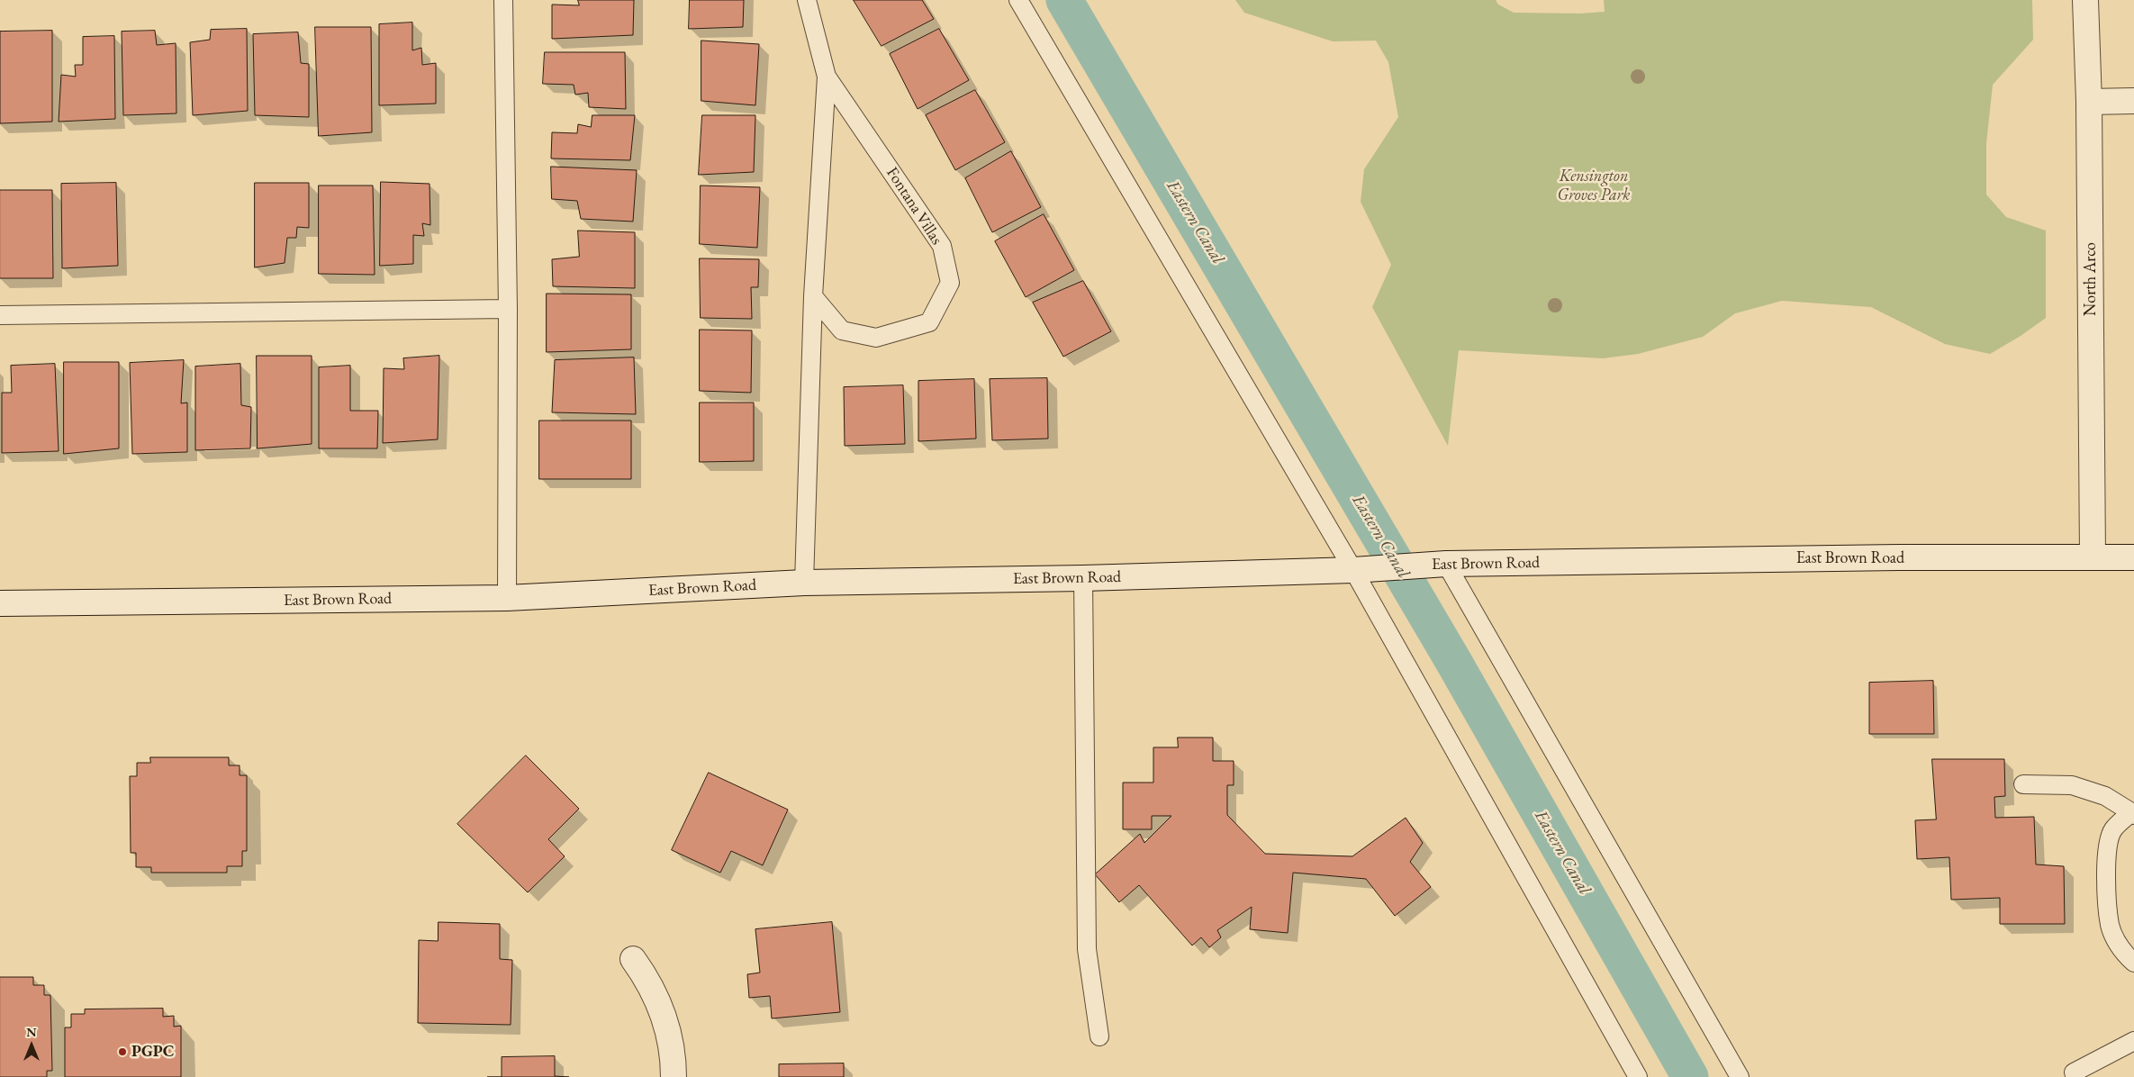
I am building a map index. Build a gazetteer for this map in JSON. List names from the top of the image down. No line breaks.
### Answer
{"streets":{"main road":["North Arco","East Brown Road"],"lane":["Fontana Villas"]},"crossings":[["Fontana Villas","East Brown Road"],["North Arco","East Brown Road"]],"water":["Eastern Canal"],"parks":["Kensington Groves Park"],"places":["PGPC"],"north":"top"}
